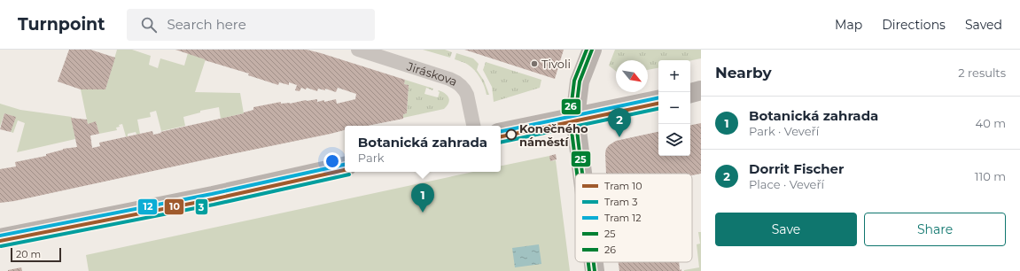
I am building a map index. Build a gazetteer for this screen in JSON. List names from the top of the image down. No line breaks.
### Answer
{"streets":{"street":["Jiráskova"]},"places":["Tivoli","Konečného náměstí"],"lines":["transit line 25","transit line 26","tram line 12","tram line 10","tram line 3"],"legend":["Tram 10","Tram 3","Tram 12","25","26"],"scale_bar":"20 m","north":"bottom right","page":{"header":"Turnpoint","search":"Search here","nav":["Map","Directions","Saved"],"heading":["Nearby","2 results"],"map_buttons":["+","−"],"list":[{"mark":"1","name":"Botanická zahrada","note":"Park · Veveří","value":"40 m"},{"mark":"2","name":"Dorrit Fischer","note":"Place · Veveří","value":"110 m"}],"pins":["2","1"],"popup":["Botanická zahrada","Park"],"buttons":["Save","Share"],"scale":"20 m"}}
